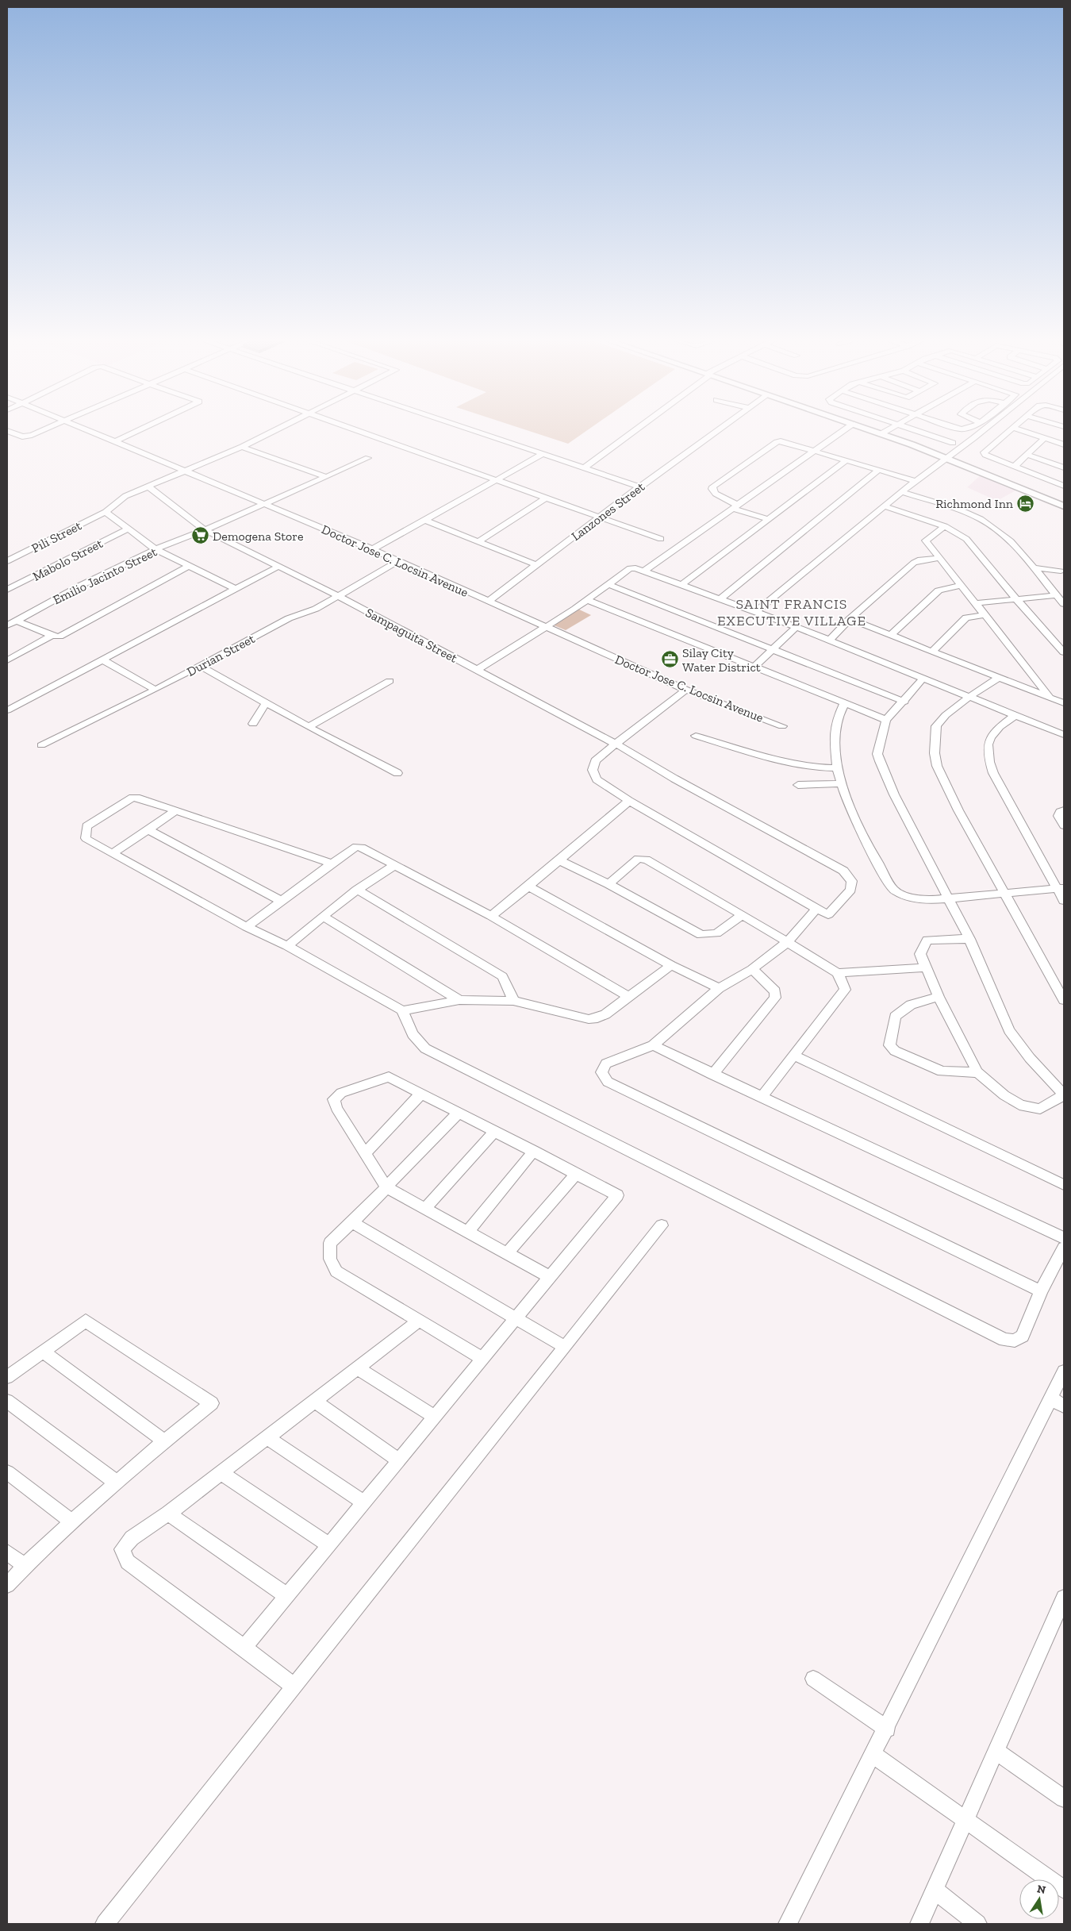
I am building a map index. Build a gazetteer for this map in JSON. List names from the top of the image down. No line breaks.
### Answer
{"streets":{"street":["Lanzones Street","Pili Street","Mabolo Street","Doctor Jose C. Locsin Avenue","Emilio Jacinto Street","Sampaguita Street","Durian Street"]},"crossings":[["Lanzones Street","Doctor Jose C. Locsin Avenue"],["Pili Street","Doctor Jose C. Locsin Avenue"],["Pili Street","Sampaguita Street"],["Doctor Jose C. Locsin Avenue","Emilio Jacinto Street"],["Doctor Jose C. Locsin Avenue","Durian Street"],["Emilio Jacinto Street","Sampaguita Street"],["Sampaguita Street","Durian Street"]],"districts":["SAINT FRANCIS EXECUTIVE VILLAGE"],"places":{"hotel":["Richmond Inn"],"supermarket":["Demogena Store"],"office":["Silay City Water District"]},"north":"top"}
